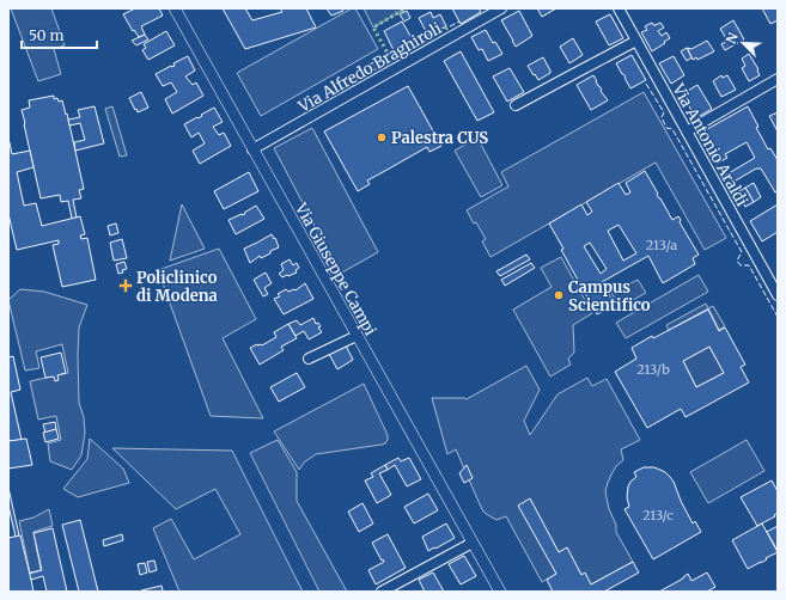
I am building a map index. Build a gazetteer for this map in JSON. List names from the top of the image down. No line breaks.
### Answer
{"streets":{"street":["Via Alfredo Braghiroli","Via Antonio Araldi","Via Giuseppe Campi"]},"crossings":[["Via Alfredo Braghiroli","Via Giuseppe Campi"]],"places":{"other":["Palestra CUS","Campus Scientifico"],"health":["Policlinico di Modena"]},"house_numbers":["213/a","213/b","213/c"],"scale_bar":"50 m","north":"top left"}
